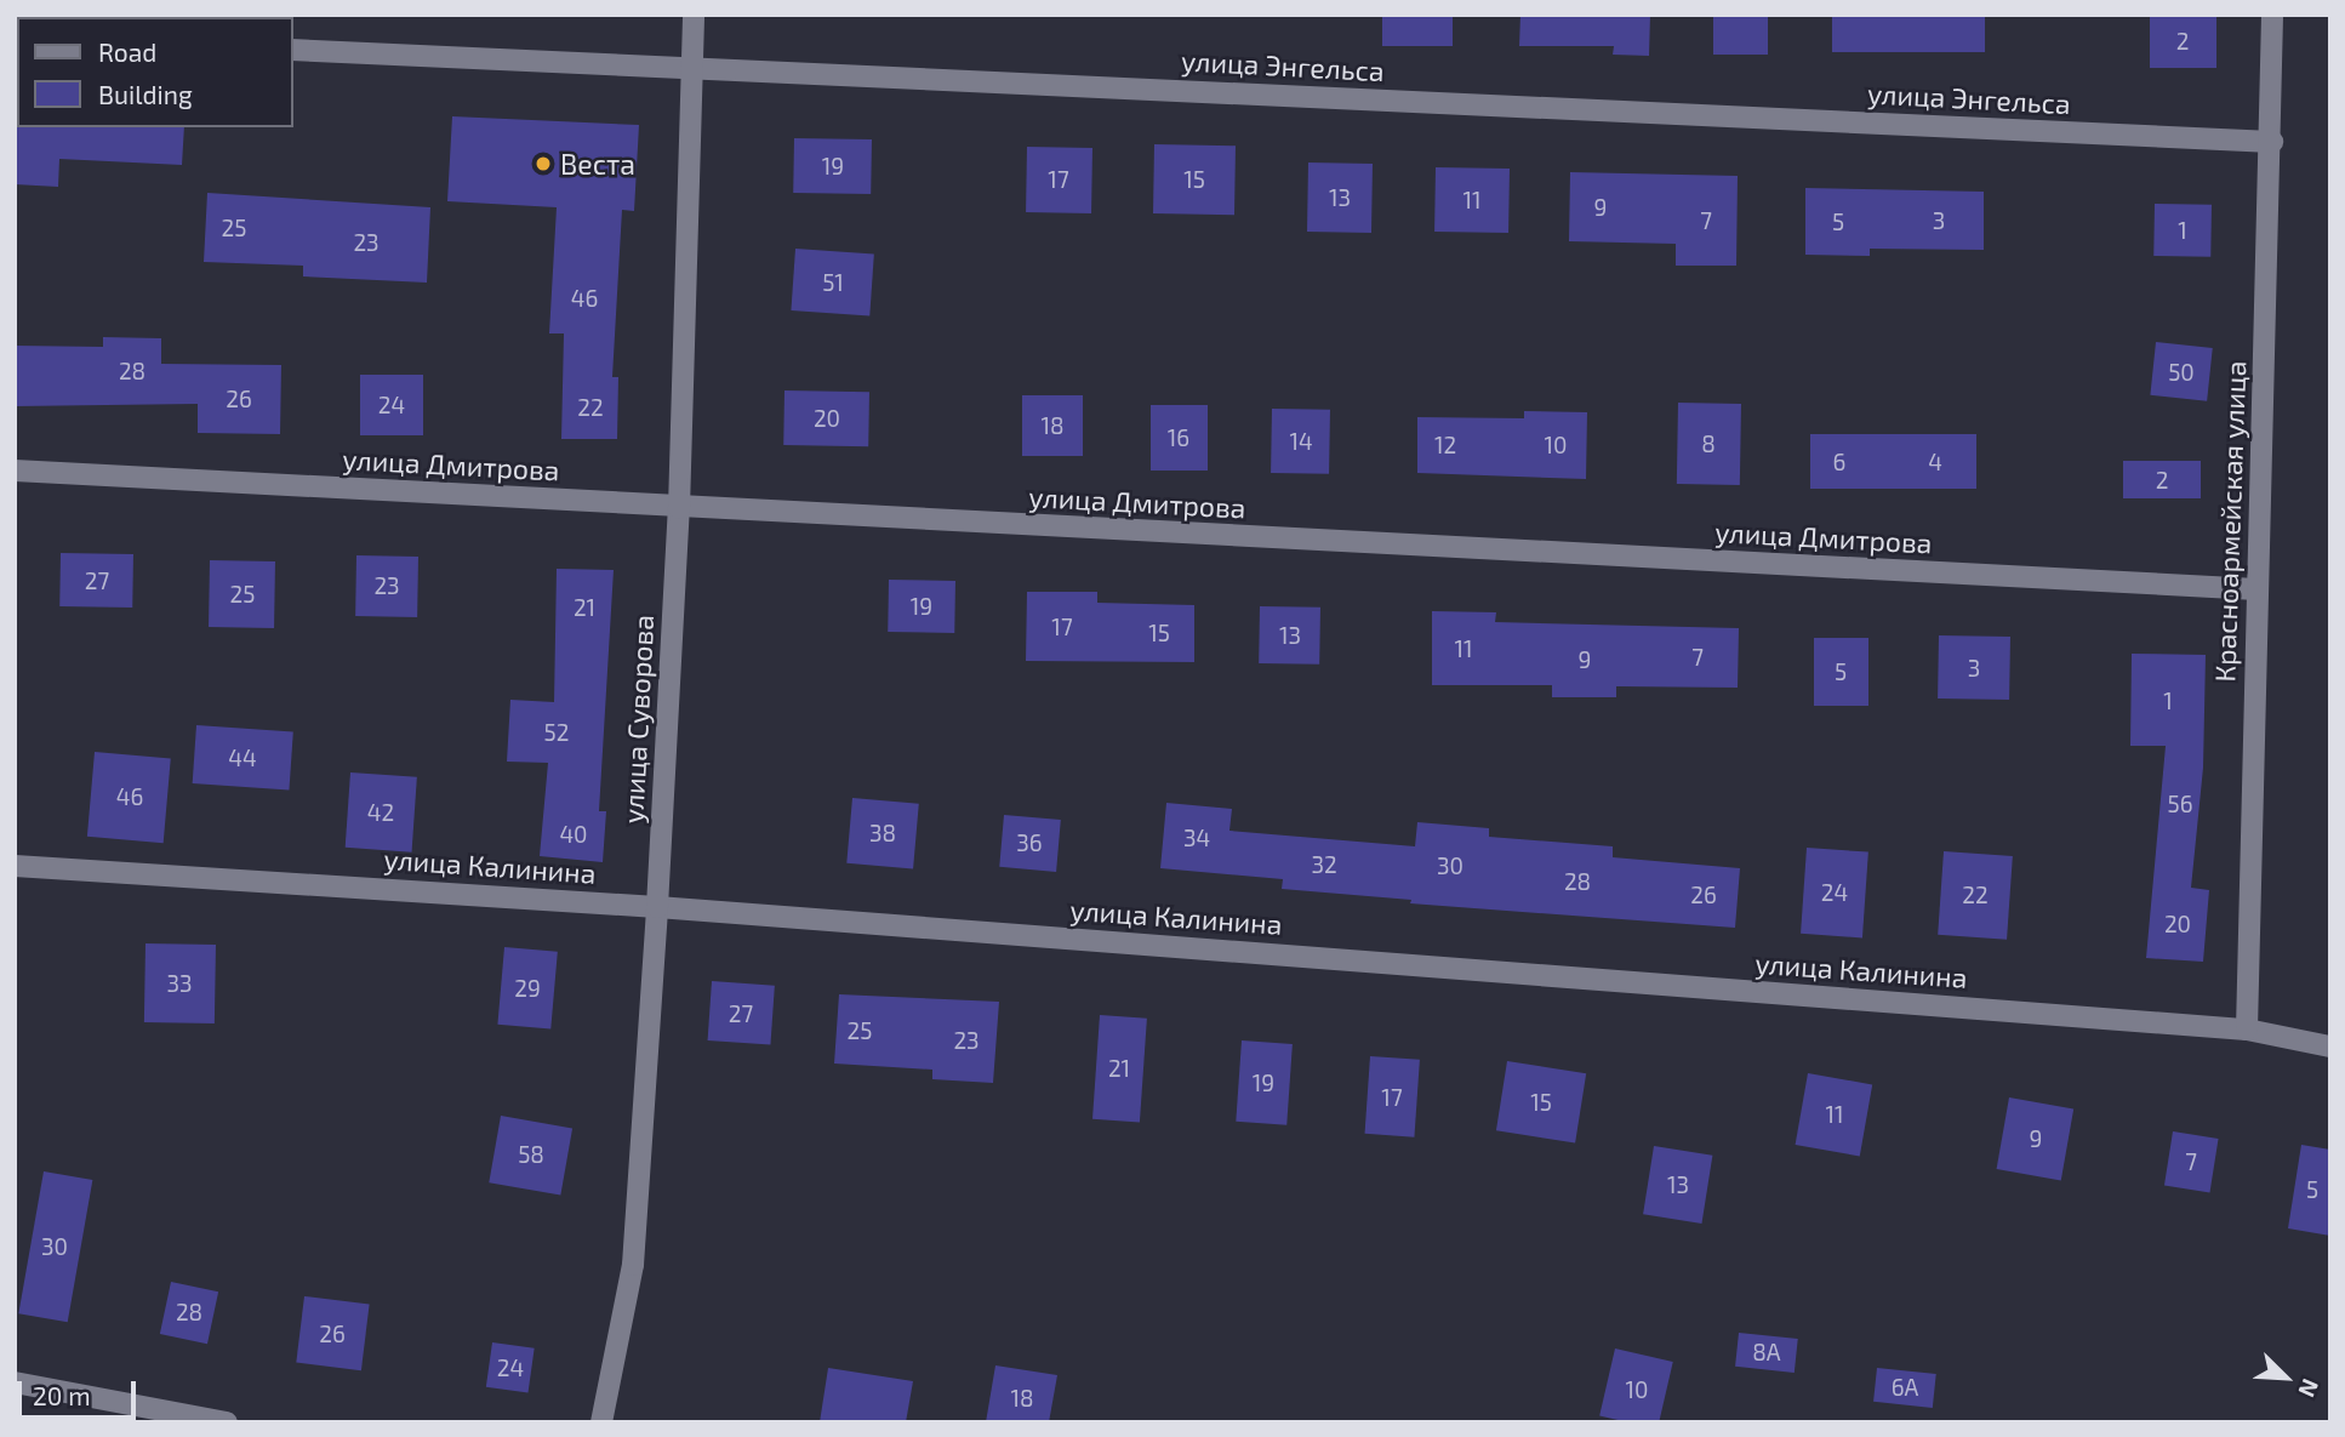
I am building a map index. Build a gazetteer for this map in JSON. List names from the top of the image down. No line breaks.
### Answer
{"streets":{"street":["улица Энгельса","улица Дмитрова","Красноармейская улица","улица Суворова","улица Калинина"]},"crossings":[["улица Энгельса","Красноармейская улица"],["улица Энгельса","улица Суворова"],["улица Дмитрова","Красноармейская улица"],["улица Дмитрова","улица Суворова"],["Красноармейская улица","улица Калинина"],["улица Суворова","улица Калинина"]],"places":["Веста"],"house_numbers":["2","19","17","15","13","11","9","7","3","5","25","1","23","51","46","28","50","26","24","22","20","18","16","14","8","12","10","6","4","2","27","23","25","19","21","17","15","13","11","7","9","3","5","1","52","44","46","56","42","38","40","34","36","32","30","28","24","26","22","20","33","29","27","25","23","21","19","17","15","11","9","58","7","13","5","30","28","26","8А","24","6А","10","18"],"legend":["Road","Building"],"scale_bar":"20 m","north":"bottom right"}
